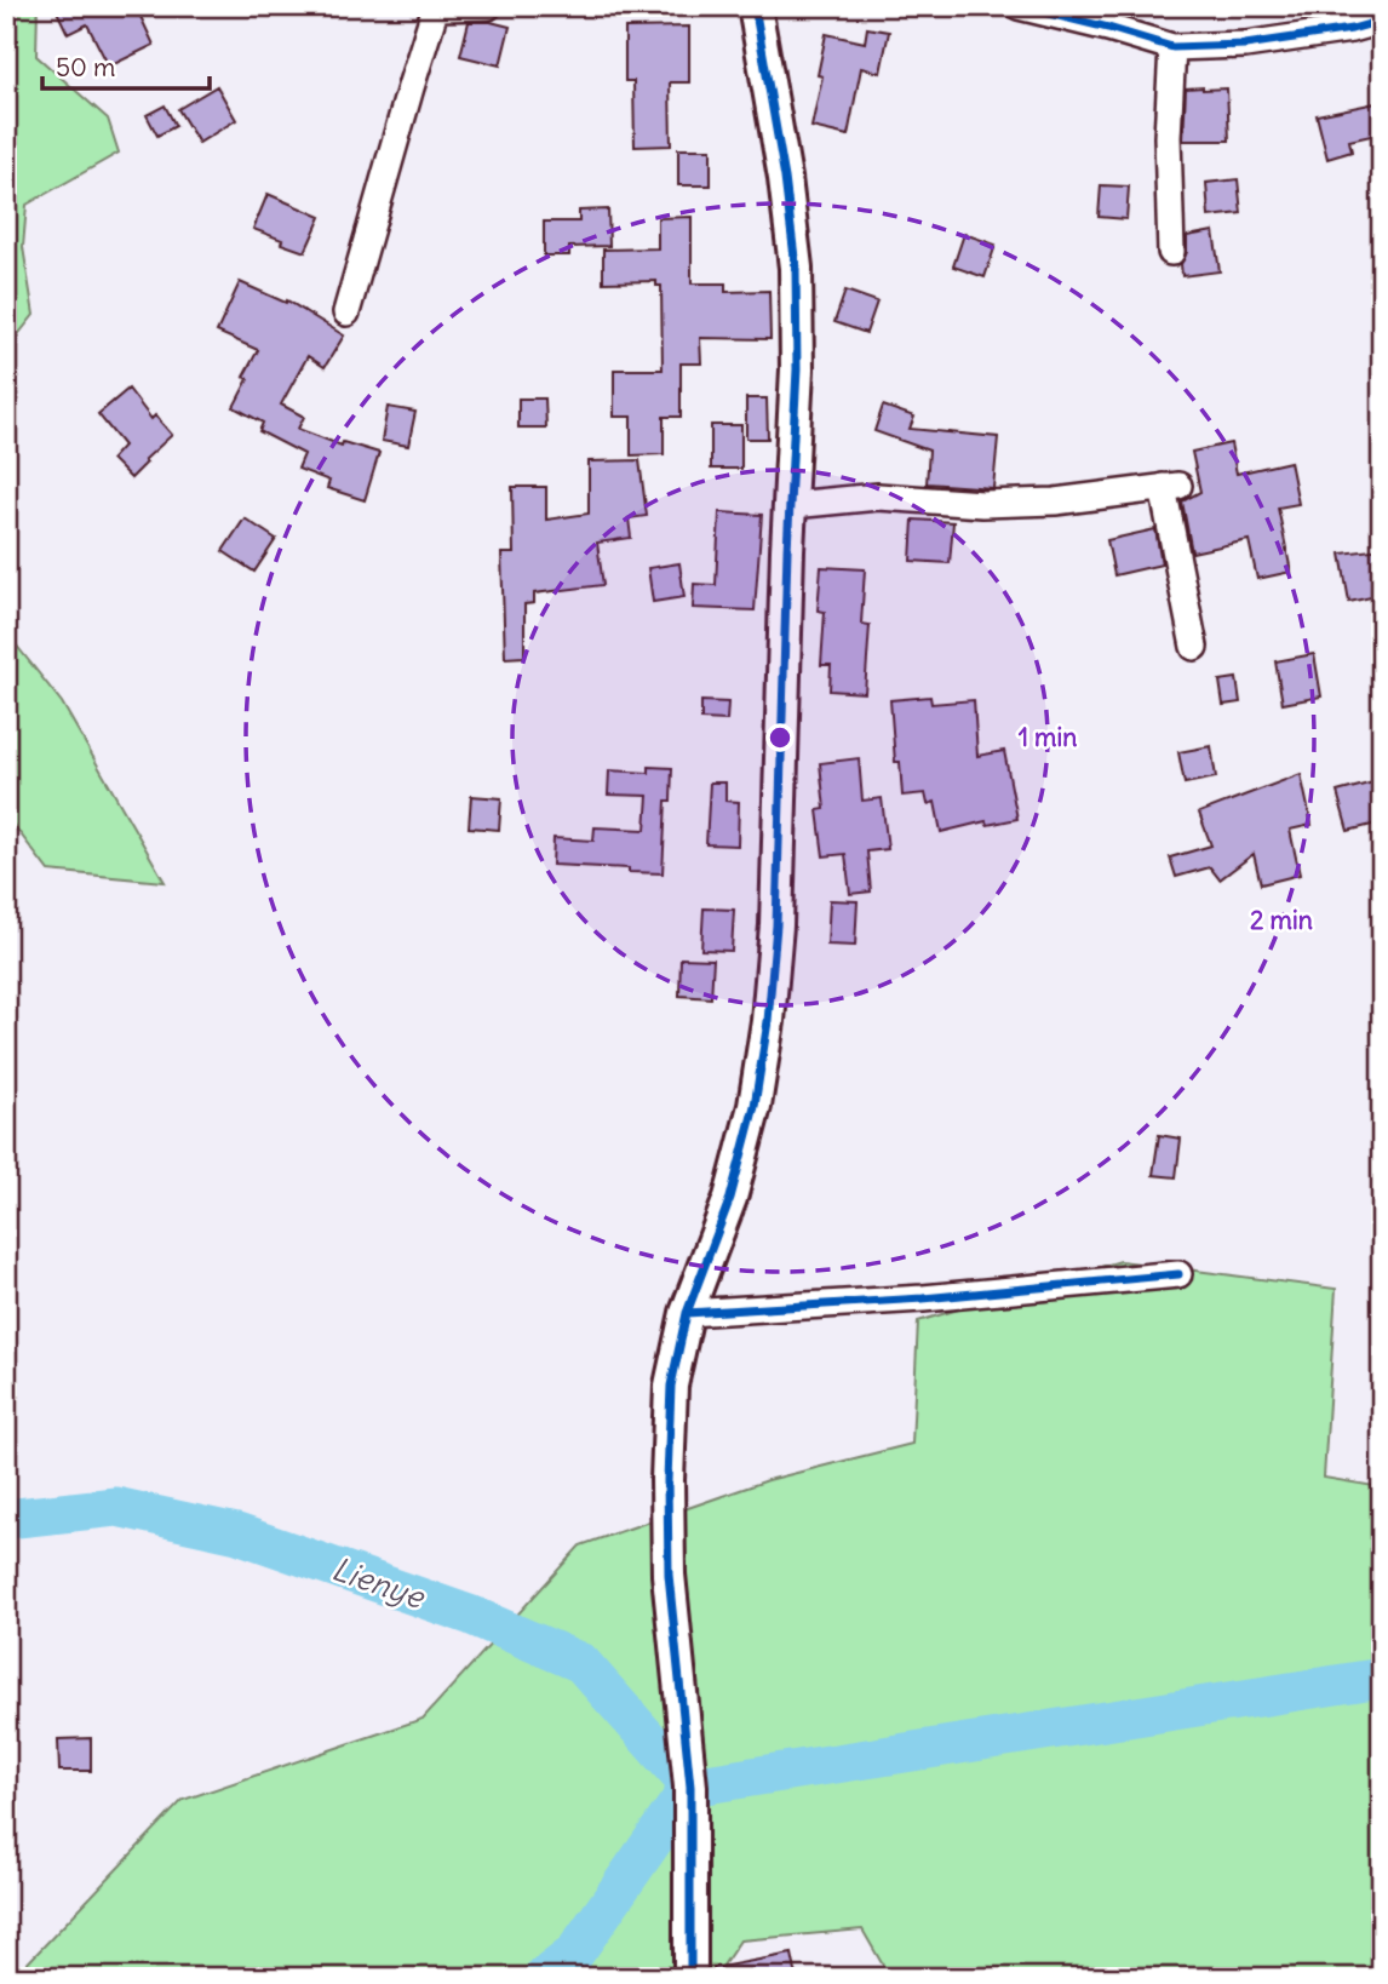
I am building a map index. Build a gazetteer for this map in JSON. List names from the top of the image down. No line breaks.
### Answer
{"water":["Lienye"],"scale_bar":"50 m","rings":["1 min","2 min"]}
